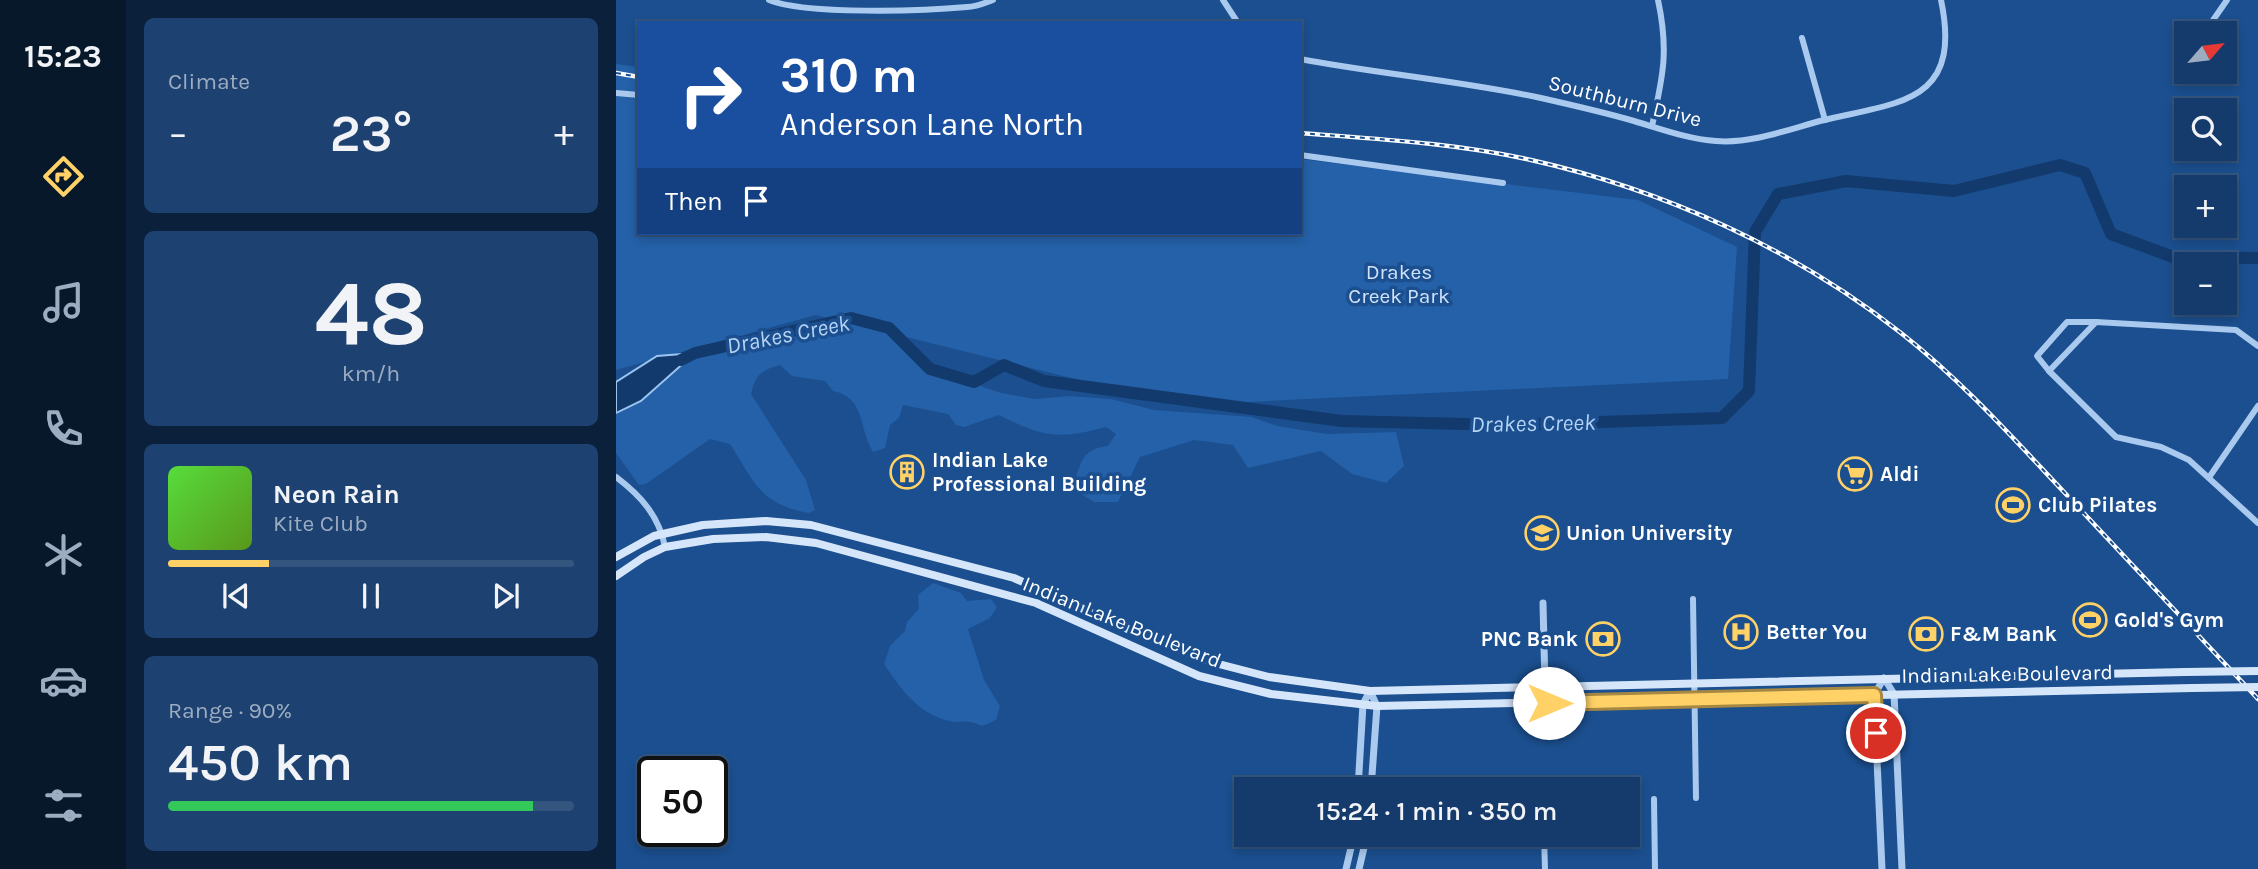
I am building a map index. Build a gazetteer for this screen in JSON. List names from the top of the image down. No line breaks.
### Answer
{"streets":{"main road":["Indian Lake Boulevard"],"street":["Southburn Drive"]},"water":["Drakes Creek"],"parks":["Drakes Creek Park"],"places":{"building":["Indian Lake Professional Building"],"supermarket":["Aldi"],"sports":["Club Pilates","Gold's Gym"],"school or university":["Union University"],"hospital":["Better You"],"bank":["F&M Bank","PNC Bank"]},"north":"top right","page":{"tabs":"15:23","tile":["Climate",["48","km/h"],["Range · 90%","450 km"]],"map_buttons":["+","−"],"turn":["310 m","Anderson Lane North"],"heat":["−","23°","+"],"then":"Then","song":["Neon Rain","Kite Club"],"limit":"50","trip":"15:24 · 1 min · 350 m"}}
